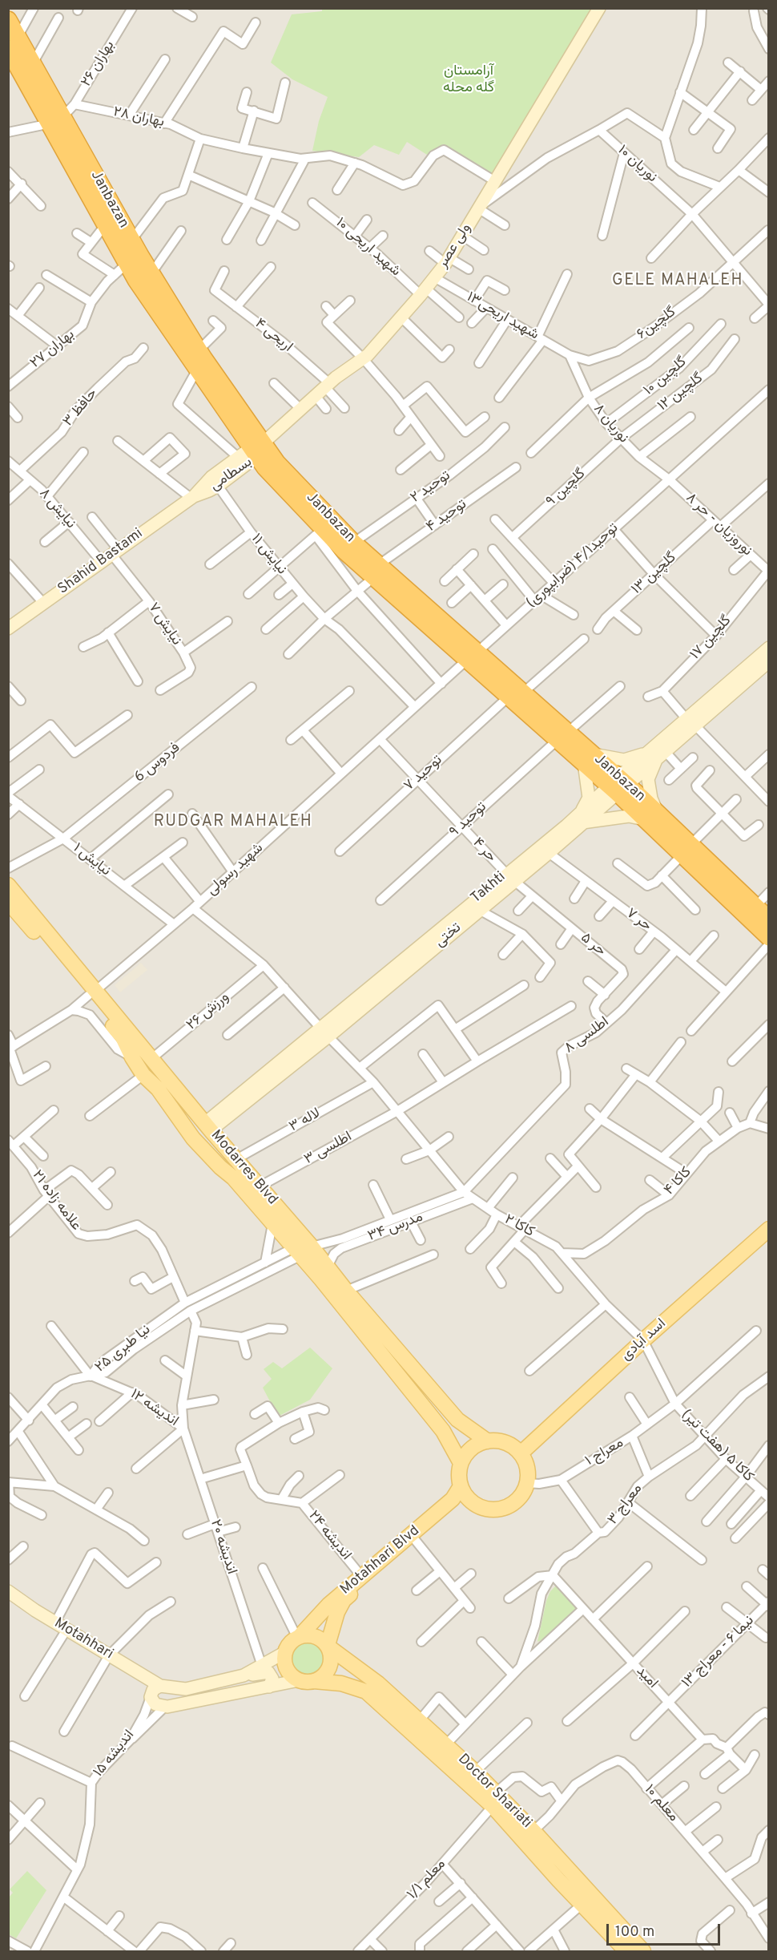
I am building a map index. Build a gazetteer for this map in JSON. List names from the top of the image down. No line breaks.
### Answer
{"streets":{"highway":["Janbazan"],"main road":["ولی عصر","بسطامی","Shahid Bastami","Takhti","تختی","Modarres Blvd","اسد آبادی","Motahhari Blvd","Motahhari","Doctor Shariati"],"street":["بهاران ۲۶","بهاران ۲۸","نوریان ۱۰","شهید اریحی ۱۰","شهید اریحی۱۳","گلچین۶","اریحی ۴","بهاران ۲۷","گلچین ۱۰","گلچین ۱۲","حافظ ۳","نوریان ۸","توحید ۲","گلچین ۹","نیایش ۸","توحید ۴","نوروزیان - حر ۸","نیایش ۱۱","توحید۴/۱ (ضرابپوری)","گلچین ۱۳","نیایش ۷","گلچین ۱۷","فردوس 6","توحید ۷","توحید ۹","حر ۴","نیایش ۱","شهید رسولی","حر ۷","حر ۵","ورزش ۲۶","اطلسی ۸","لاله ۳","اطلسی ۳","کاکا ۴","علامه زاده ۲۱","کاکا ۲","مدرس ۳۴","نیا طبری ۲۵","اندیشه ۱۲","کاکا ۵ (هفت تیر)","معراج ۱","معراج ۳","اندیشه ۲۴","اندیشه ۲۰","نیما ۶ - معراج ۱۳","امید","اندیشه ۱۵","معلم ۱۰","معلم ۱/۱"]},"crossings":[["بهاران ۲۶","بهاران ۲۸"],["بهاران ۲۶","Janbazan"],["بهاران ۲۸","ولی عصر"],["نوریان ۱۰","گلچین۶"],["Janbazan","ولی عصر"],["Janbazan","بهاران ۲۷"],["Janbazan","بسطامی"],["Janbazan","توحید ۲"],["Janbazan","توحید ۴"],["Janbazan","توحید۴/۱ (ضرابپوری)"],["Janbazan","توحید ۷"],["Janbazan","توحید ۹"],["Janbazan","Takhti"],["ولی عصر","شهید اریحی ۱۰"],["ولی عصر","شهید اریحی۱۳"],["ولی عصر","اریحی ۴"],["ولی عصر","بسطامی"],["شهید اریحی۱۳","گلچین۶"],["شهید اریحی۱۳","نوریان ۸"],["گلچین۶","نوریان ۸"],["گلچین ۱۰","نوریان ۸"],["گلچین ۱۲","نوریان ۸"],["گلچین ۱۲","گلچین ۹"],["حافظ ۳","نیایش ۸"],["نوریان ۸","گلچین ۹"],["نوریان ۸","نوروزیان - حر ۸"],["نوریان ۸","توحید۴/۱ (ضرابپوری)"],["بسطامی","نیایش ۱۱"],["بسطامی","Shahid Bastami"],["نیایش ۸","Shahid Bastami"],["نیایش ۸","نیایش ۷"],["توحید ۴","نیایش ۱۱"],["نوروزیان - حر ۸","توحید۴/۱ (ضرابپوری)"],["نوروزیان - حر ۸","گلچین ۱۳"],["نوروزیان - حر ۸","گلچین ۱۷"],["نیایش ۱۱","شهید رسولی"],["Shahid Bastami","نیایش ۷"],["توحید۴/۱ (ضرابپوری)","شهید رسولی"],["فردوس 6","نیایش ۱"],["توحید ۷","حر ۴"],["توحید ۹","حر ۴"],["حر ۴","شهید رسولی"],["حر ۴","Takhti"],["حر ۴","تختی"],["حر ۴","حر ۵"],["نیایش ۱","شهید رسولی"],["شهید رسولی","Modarres Blvd"],["شهید رسولی","کاکا ۲"],["Takhti","تختی"],["Takhti","حر ۵"],["Takhti","Modarres Blvd"],["Takhti","کاکا ۲"],["حر ۷","تختی"],["حر ۷","اطلسی ۸"],["تختی","حر ۵"],["تختی","کاکا ۲"],["حر ۵","اطلسی ۸"],["ورزش ۲۶","Modarres Blvd"],["ورزش ۲۶","کاکا ۲"],["اطلسی ۸","کاکا ۲"],["اطلسی ۸","مدرس ۳۴"],["لاله ۳","Modarres Blvd"],["لاله ۳","کاکا ۲"],["اطلسی ۳","Modarres Blvd"],["اطلسی ۳","کاکا ۲"],["Modarres Blvd","مدرس ۳۴"],["Modarres Blvd","اسد آبادی"],["Modarres Blvd","نیا طبری ۲۵"],["Modarres Blvd","معراج ۱"],["Modarres Blvd","Motahhari Blvd"],["کاکا ۴","کاکا ۲"],["علامه زاده ۲۱","نیا طبری ۲۵"],["کاکا ۲","مدرس ۳۴"],["کاکا ۲","اسد آبادی"],["کاکا ۲","کاکا ۵ (هفت تیر)"],["اسد آبادی","کاکا ۵ (هفت تیر)"],["اسد آبادی","معراج ۱"],["اسد آبادی","Motahhari Blvd"],["نیا طبری ۲۵","اندیشه ۱۲"],["اندیشه ۱۲","اندیشه ۲۰"],["کاکا ۵ (هفت تیر)","معراج ۱"],["کاکا ۵ (هفت تیر)","معراج ۳"],["معراج ۱","Motahhari Blvd"],["معراج ۳","امید"],["اندیشه ۲۴","Motahhari Blvd"],["Motahhari Blvd","Doctor Shariati"],["Motahhari","اندیشه ۱۵"],["نیما ۶ - معراج ۱۳","امید"],["Doctor Shariati","معلم ۱۰"],["Doctor Shariati","معلم ۱/۱"],["معلم ۱۰","معلم ۱/۱"]],"districts":["GELE MAHALEH","RUDGAR MAHALEH"],"parks":["آرامستان گله محله"],"scale_bar":"100 m"}
